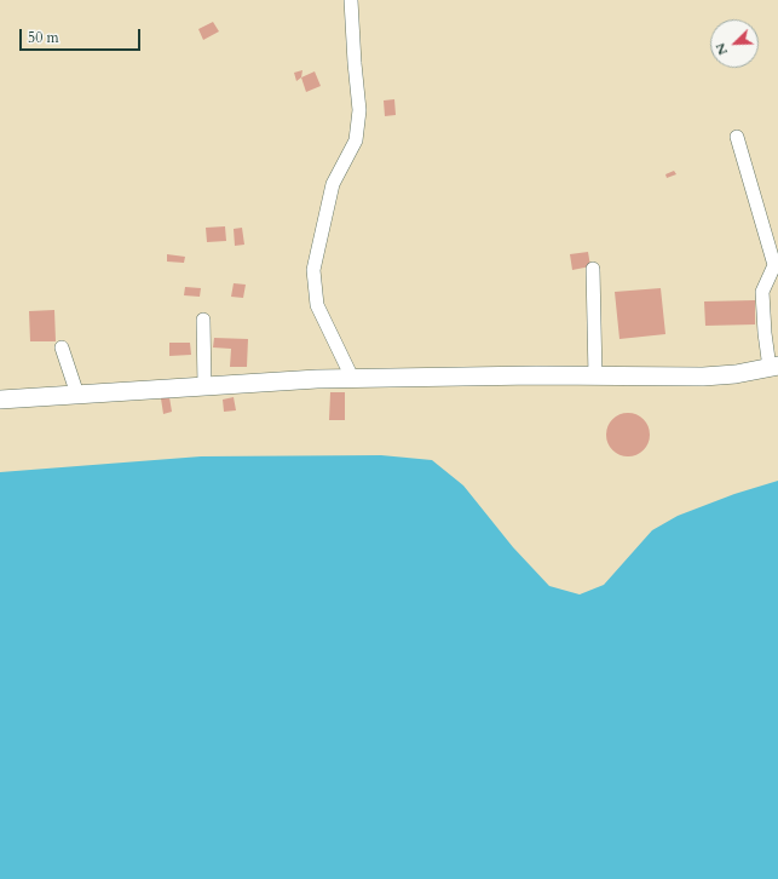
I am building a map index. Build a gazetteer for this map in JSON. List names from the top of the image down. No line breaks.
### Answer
{"scale_bar":"50 m","north":"bottom left"}
